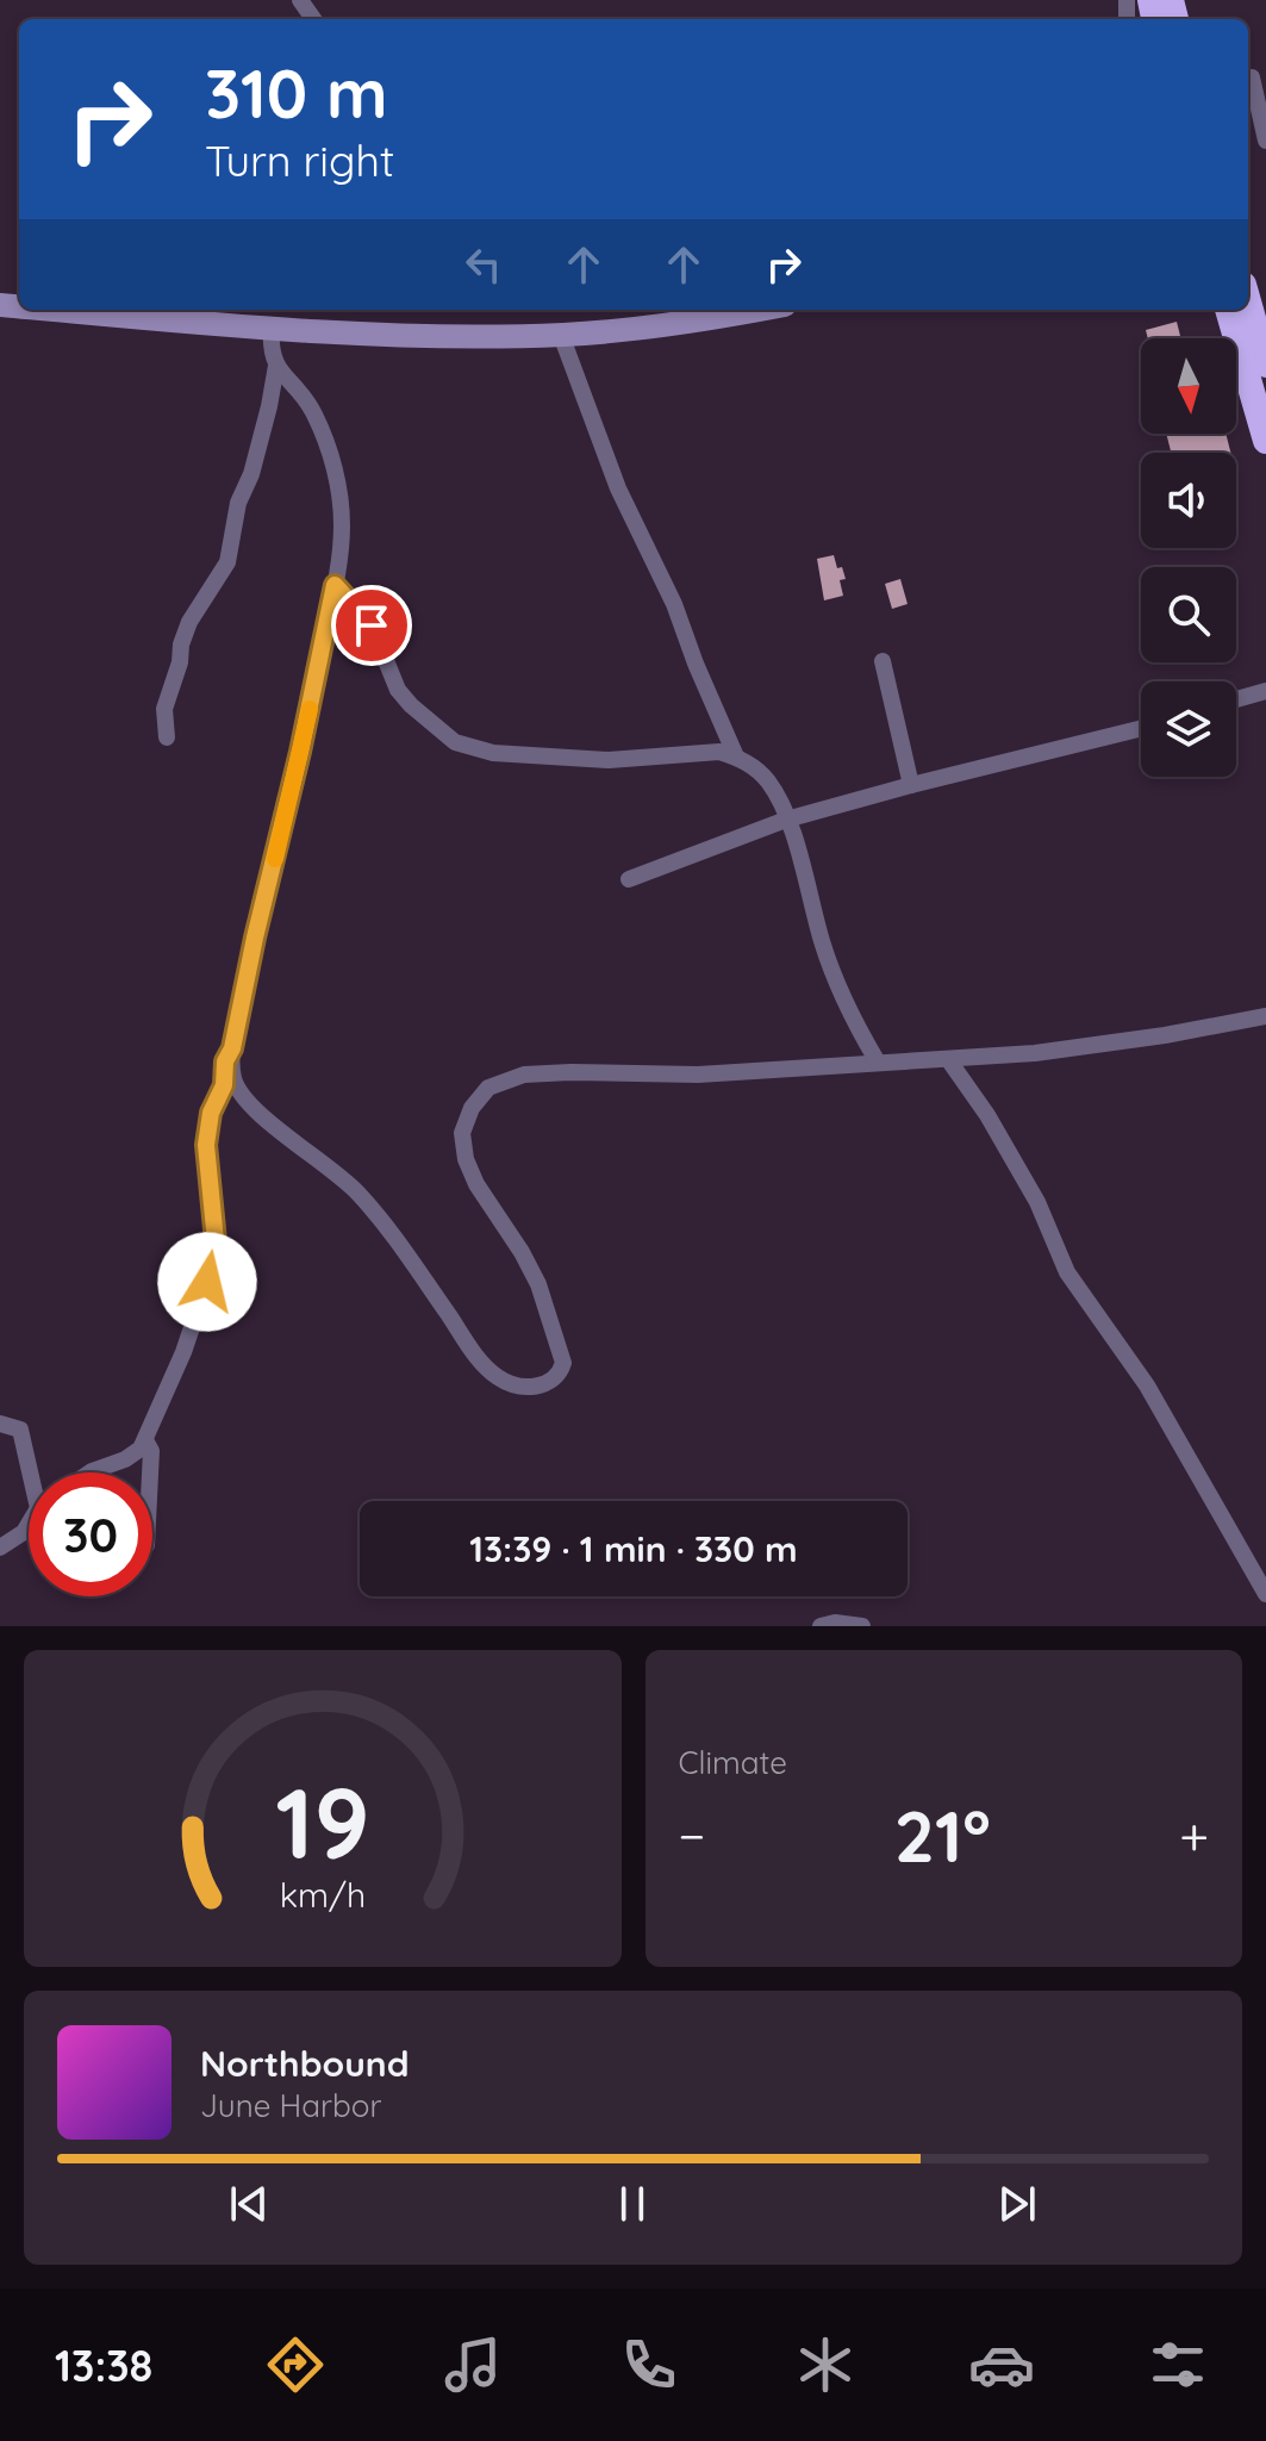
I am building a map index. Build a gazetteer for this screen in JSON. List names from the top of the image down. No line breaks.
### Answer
{"north":"bottom","page":{"turn":["310 m","Turn right"],"limit":"30","trip":"13:39 · 1 min · 330 m","tile":"Climate","heat":["−","21°","+"],"song":["Northbound","June Harbor"],"tabs":"13:38","gauge":["19","km/h"]}}
